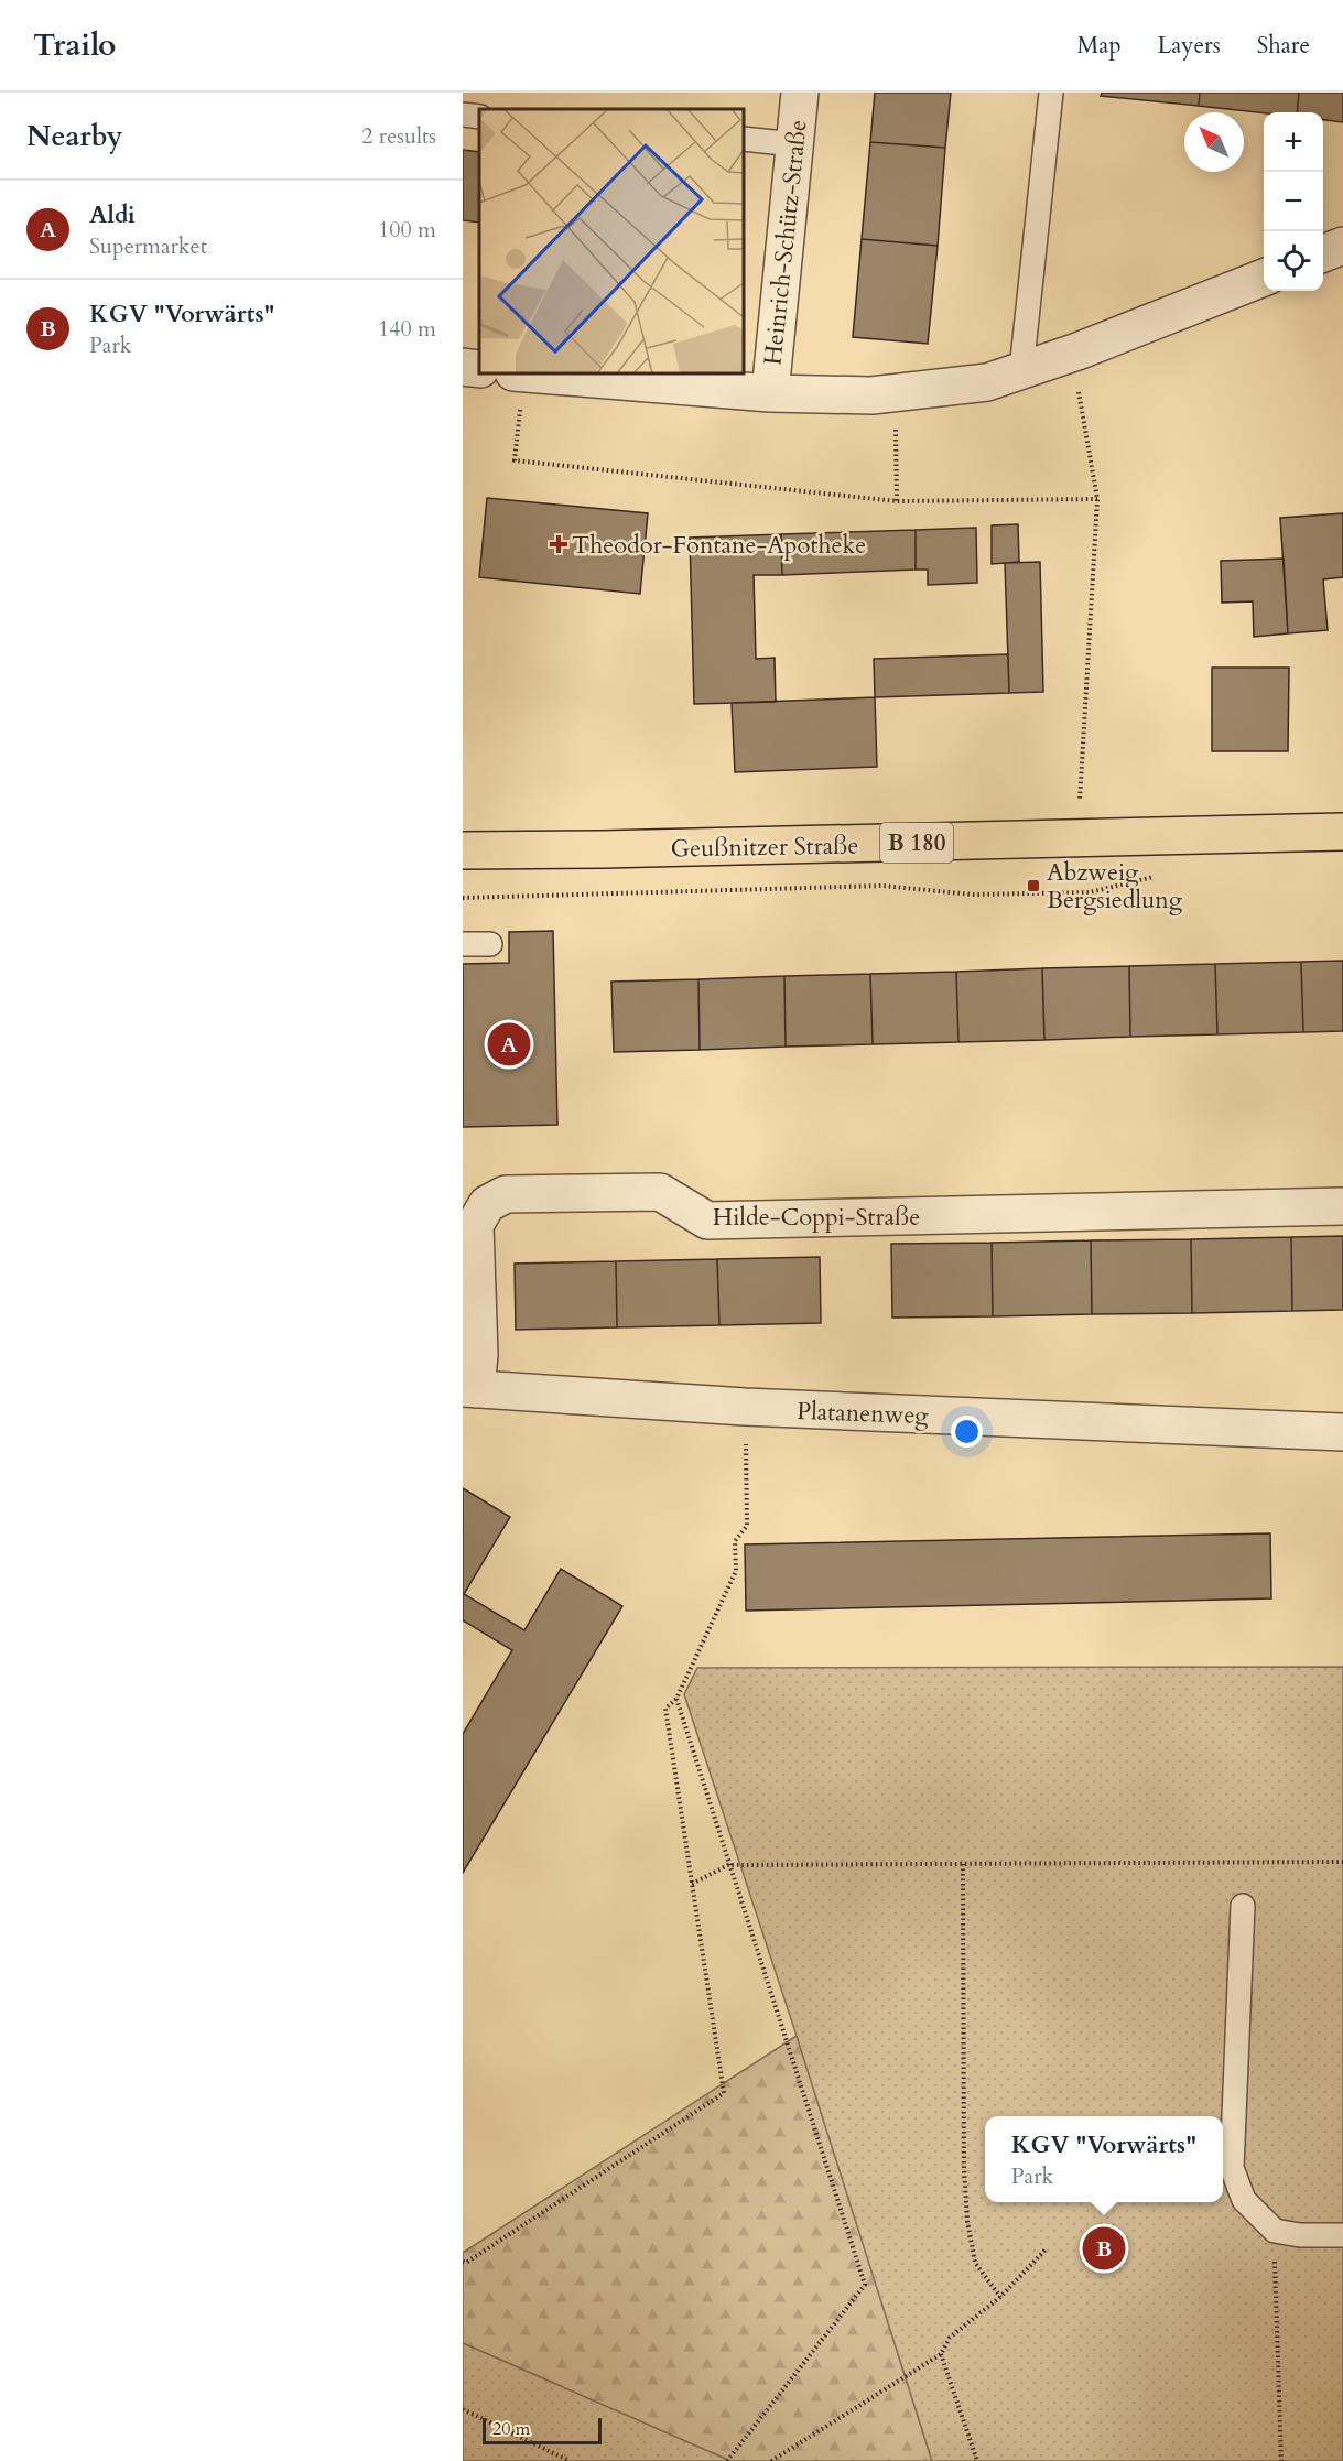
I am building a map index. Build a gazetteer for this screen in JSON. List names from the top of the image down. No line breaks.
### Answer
{"streets":{"main road":["B 180","Geußnitzer Straße"],"street":["Heinrich-Schütz-Straße","Hilde-Coppi-Straße","Platanenweg"]},"crossings":[["Hilde-Coppi-Straße","Platanenweg"]],"places":{"health":["Theodor-Fontane-Apotheke"],"transit":["Abzweig Bergsiedlung"]},"scale_bar":"20 m","north":"top left","page":{"header":"Trailo","nav":["Map","Layers","Share"],"heading":["Nearby","2 results"],"map_buttons":["+","−"],"list":[{"mark":"A","name":"Aldi","note":"Supermarket","value":"100 m"},{"mark":"B","name":"KGV \"Vorwärts\"","note":"Park","value":"140 m"}],"pins":["A","B"],"popup":["KGV \"Vorwärts\"","Park"],"scale":"20 m"}}
